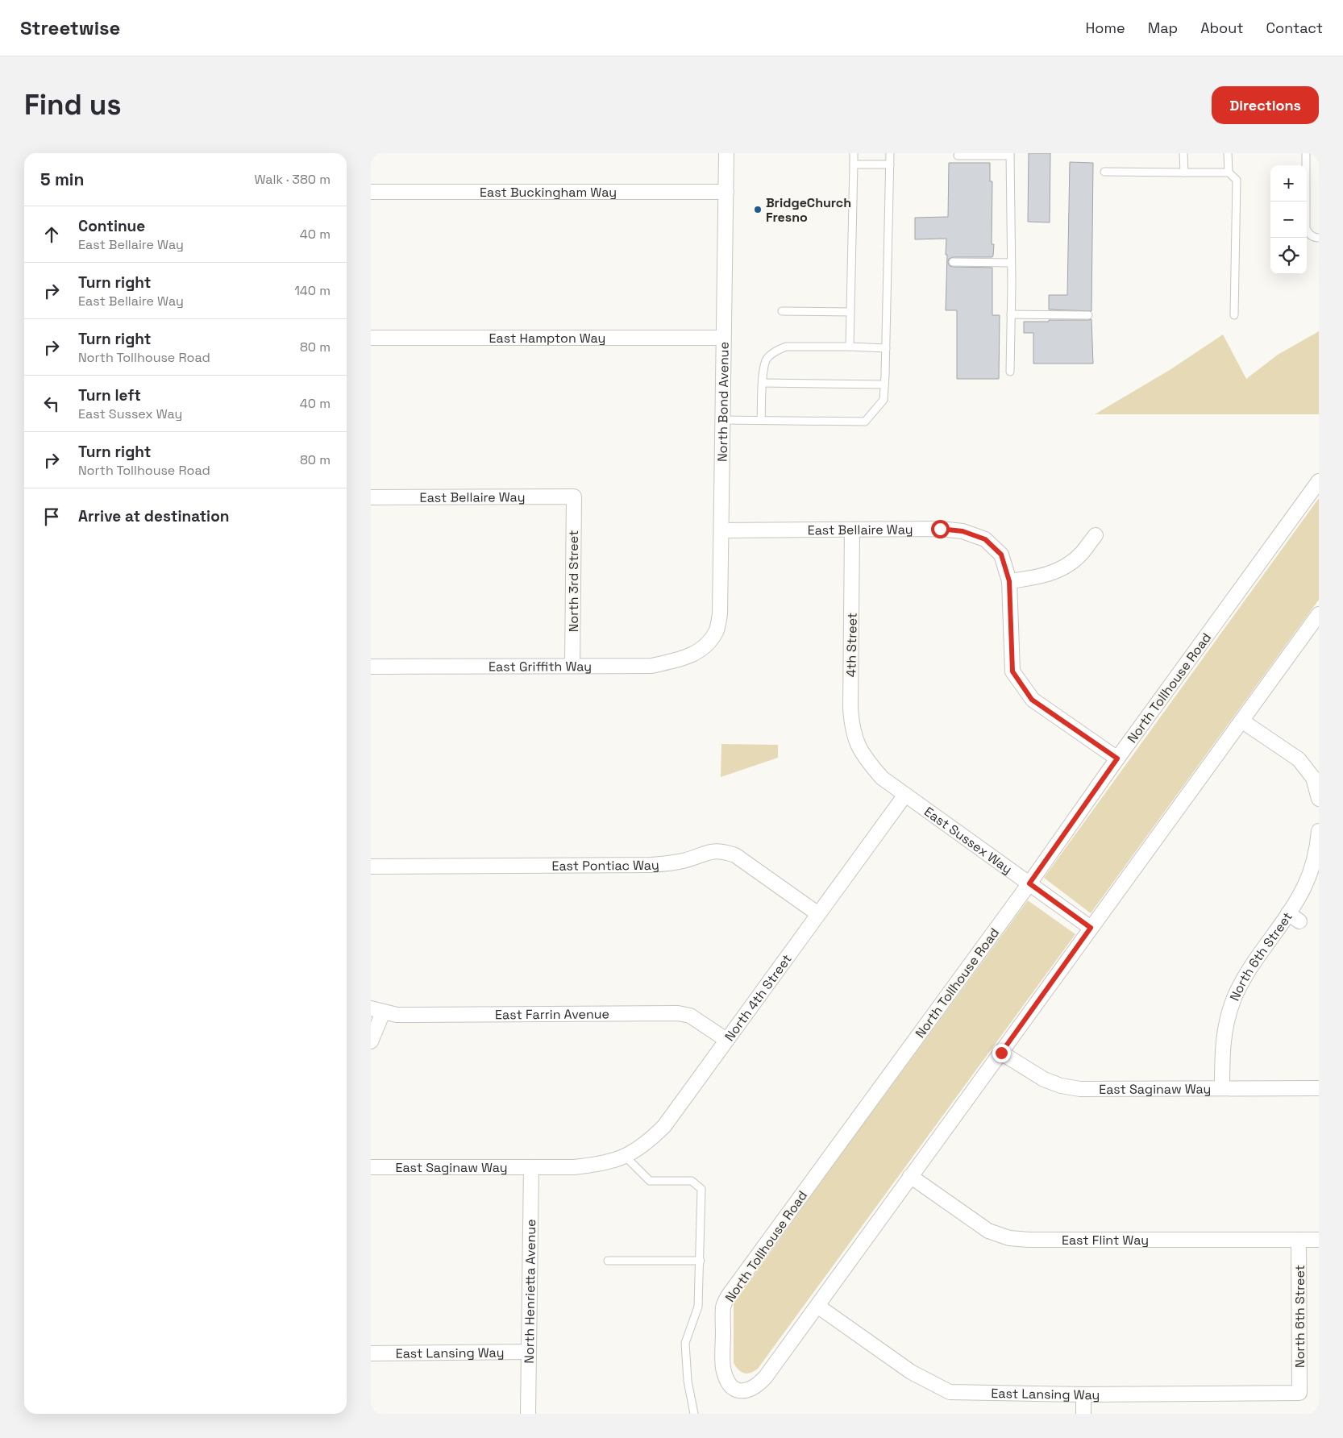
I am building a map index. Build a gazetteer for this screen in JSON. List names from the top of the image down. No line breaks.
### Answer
{"streets":{"street":["East Buckingham Way","East Hampton Way","North Bond Avenue","East Bellaire Way","North 3rd Street","4th Street","East Griffith Way","North Tollhouse Road","East Sussex Way","East Pontiac Way","North 6th Street","North 4th Street","East Farrin Avenue","East Saginaw Way","East Flint Way","North Henrietta Avenue","East Lansing Way"]},"crossings":[["East Buckingham Way","North Bond Avenue"],["East Hampton Way","North Bond Avenue"],["North Bond Avenue","East Bellaire Way"],["North Bond Avenue","East Griffith Way"],["East Bellaire Way","North 3rd Street"],["East Bellaire Way","4th Street"],["East Bellaire Way","North Tollhouse Road"],["North 3rd Street","East Griffith Way"],["4th Street","East Sussex Way"],["4th Street","North 4th Street"],["North Tollhouse Road","East Sussex Way"],["North Tollhouse Road","East Saginaw Way"],["North Tollhouse Road","East Flint Way"],["North Tollhouse Road","East Lansing Way"],["East Sussex Way","North 4th Street"],["East Pontiac Way","North 4th Street"],["North 6th Street","East Saginaw Way"],["North 6th Street","East Flint Way"],["North 6th Street","East Lansing Way"],["North 4th Street","East Farrin Avenue"],["North 4th Street","East Saginaw Way"],["North 4th Street","North Henrietta Avenue"],["East Saginaw Way","North Henrietta Avenue"],["North Henrietta Avenue","East Lansing Way"]],"places":["BridgeChurch Fresno"],"page":{"header":"Streetwise","nav":["Home","Map","About","Contact"],"buttons":"Directions","title":"Find us","heading":["5 min","Walk · 380 m"],"map_buttons":["+","−"],"list":[["Continue","East Bellaire Way","40 m"],["Turn right","East Bellaire Way","140 m"],["Turn right","North Tollhouse Road","80 m"],["Turn left","East Sussex Way","40 m"],["Turn right","North Tollhouse Road","80 m"],"Arrive at destination"]}}
